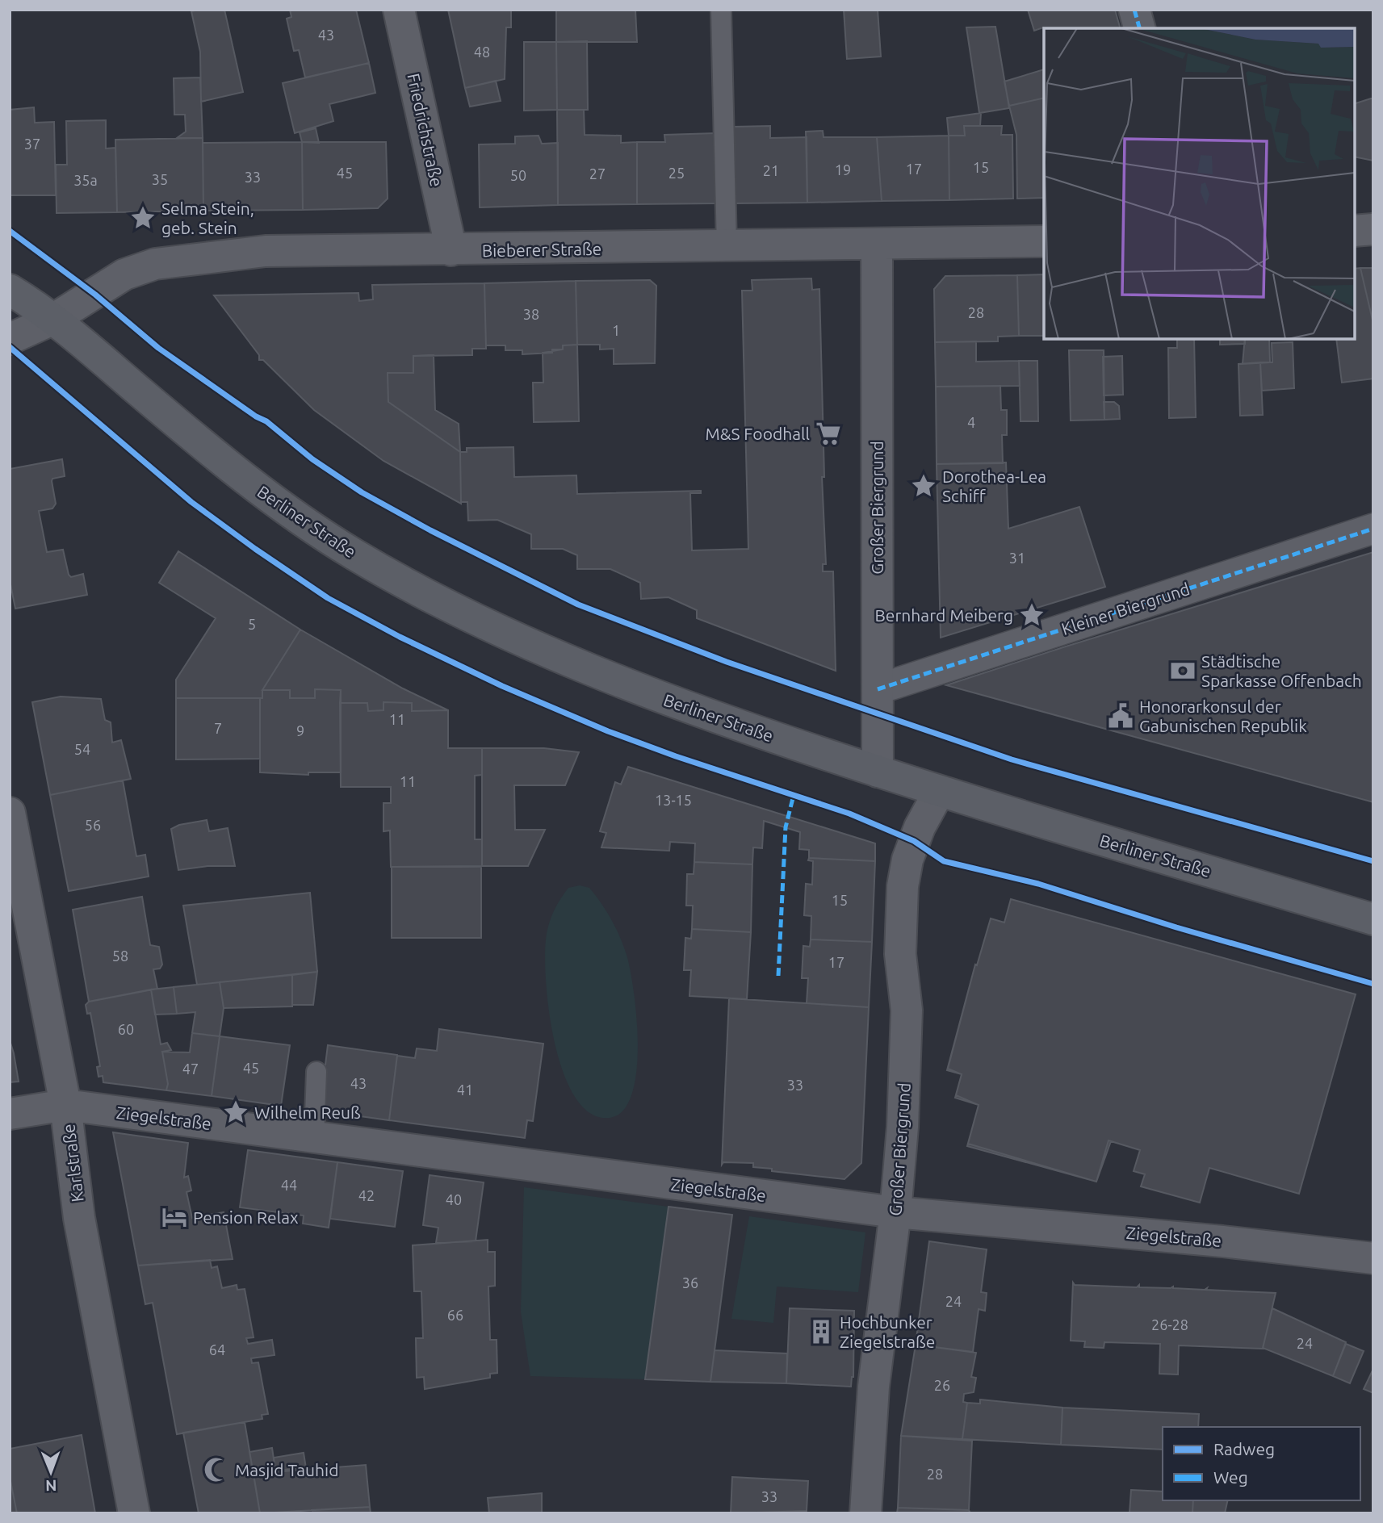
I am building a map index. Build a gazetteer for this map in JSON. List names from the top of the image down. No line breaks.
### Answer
{"streets":{"main road":["Berliner Straße"],"street":["Friedrichstraße","Bieberer Straße","Großer Biergrund","Kleiner Biergrund","Ziegelstraße","Karlstraße"]},"crossings":[["Friedrichstraße","Bieberer Straße"],["Bieberer Straße","Großer Biergrund"],["Bieberer Straße","Berliner Straße"],["Großer Biergrund","Berliner Straße"],["Großer Biergrund","Kleiner Biergrund"],["Großer Biergrund","Ziegelstraße"],["Ziegelstraße","Karlstraße"]],"places":{"place":["Selma Stein, geb. Stein","Dorothea-Lea Schiff","Bernhard Meiberg","Wilhelm Reuß"],"supermarket":["M&S Foodhall"],"bank":["Städtische Sparkasse Offenbach"],"public building":["Honorarkonsul der Gabunischen Republik"],"hotel":["Pension Relax"],"building":["Hochbunker Ziegelstraße"],"mosque":["Masjid Tauhid"]},"house_numbers":["43","48","37","15","17","19","21","45","25","27","50","33","35","35a","28","38","1","4","31","5","11","7","9","54","11","13-15","56","15","58","17","60","45","47","43","33","41","44","42","40","36","24","66","26-28","24","64","26","28","33"],"legend":["Radweg","Weg"],"north":"bottom"}
